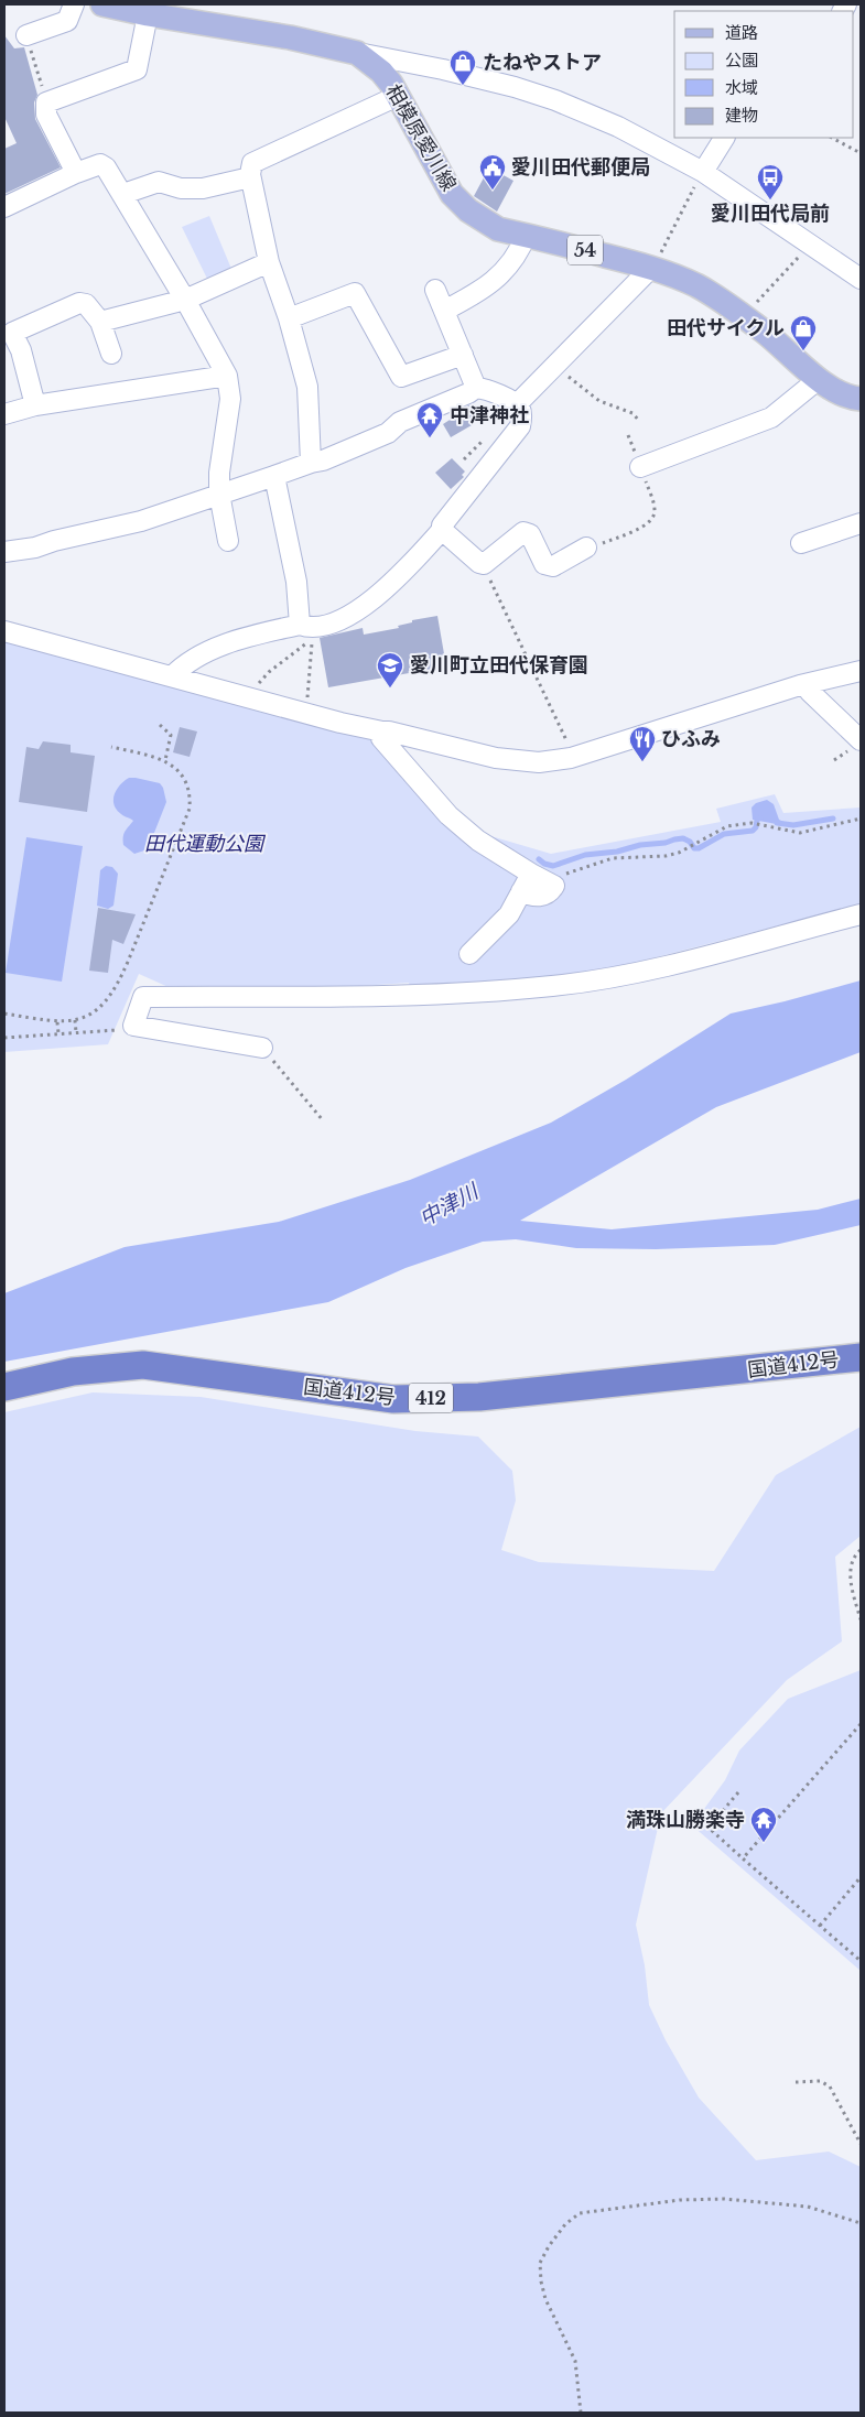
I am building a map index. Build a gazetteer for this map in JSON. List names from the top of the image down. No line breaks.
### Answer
{"streets":{"highway":["国道412号","412"],"main road":["相模原愛川線","54"]},"water":["中津川"],"parks":["田代運動公園"],"places":{"shop":["たねやストア","田代サイクル"],"public building":["愛川田代郵便局"],"bus stop":["愛川田代局前"],"temple":["中津神社","満珠山勝楽寺"],"school or university":["愛川町立田代保育園"],"restaurant":["ひふみ"]},"legend":["道路","公園","水域","建物"]}
